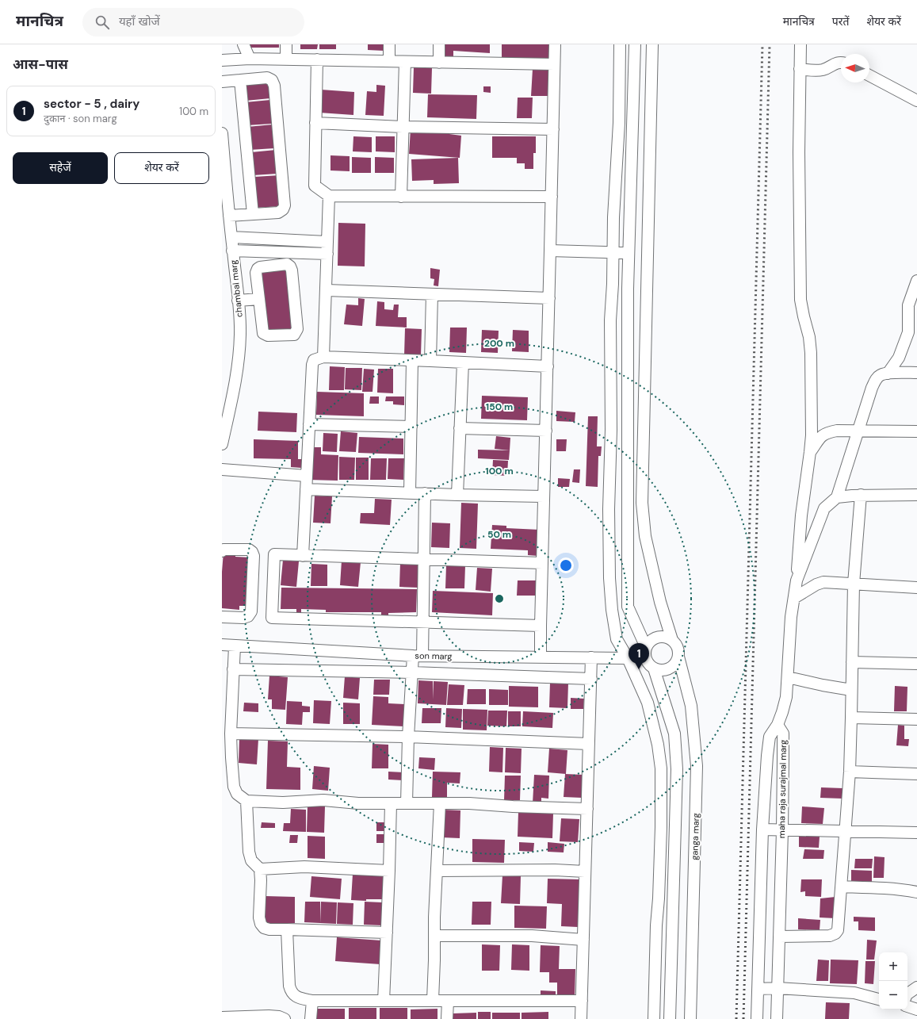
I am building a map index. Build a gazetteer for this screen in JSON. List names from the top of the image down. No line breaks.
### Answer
{"streets":{"street":["chambal marg","son marg","maha raja surajmal marg","ganga marg"]},"crossings":[["son marg","ganga marg"]],"north":"left","page":{"header":"मानचित्र","search":"यहाँ खोजें","nav":["मानचित्र","परतें","शेयर करें"],"heading":"आस-पास","list":[{"mark":"1","name":"sector - 5 , dairy","note":"दुकान · son marg","value":"100 m"}],"buttons":["सहेजें","शेयर करें"],"pins":"1","map_buttons":["+","−"]},"rings":["200 m","150 m","100 m","50 m"]}
